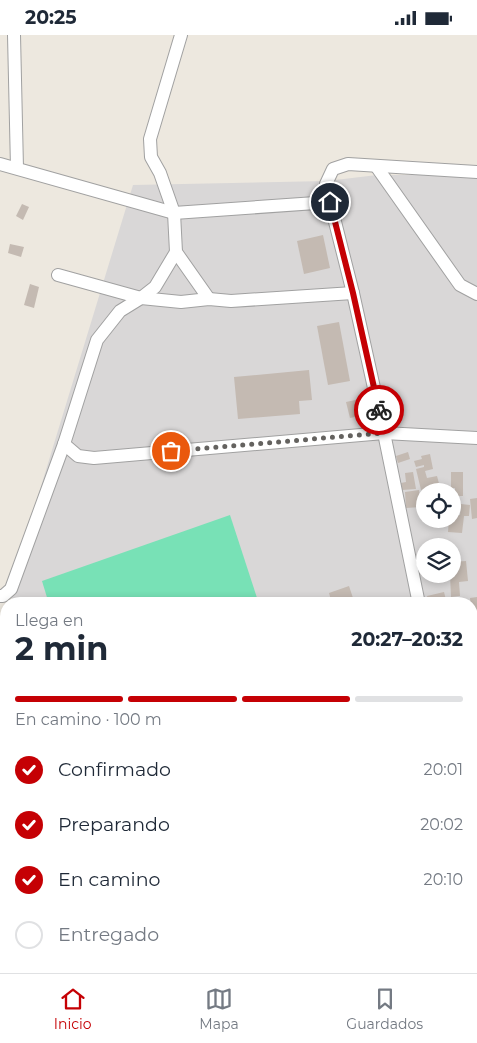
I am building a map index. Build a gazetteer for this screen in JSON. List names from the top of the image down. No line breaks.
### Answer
{"page":{"status":"20:25","heading":["2 min","Llega en","20:27–20:32"],"bar":"En camino · 100 m","list":[["Confirmado","20:01"],["Preparando","20:02"],["En camino","20:10"],"Entregado"],"tabs":["Inicio","Mapa","Guardados"]}}
